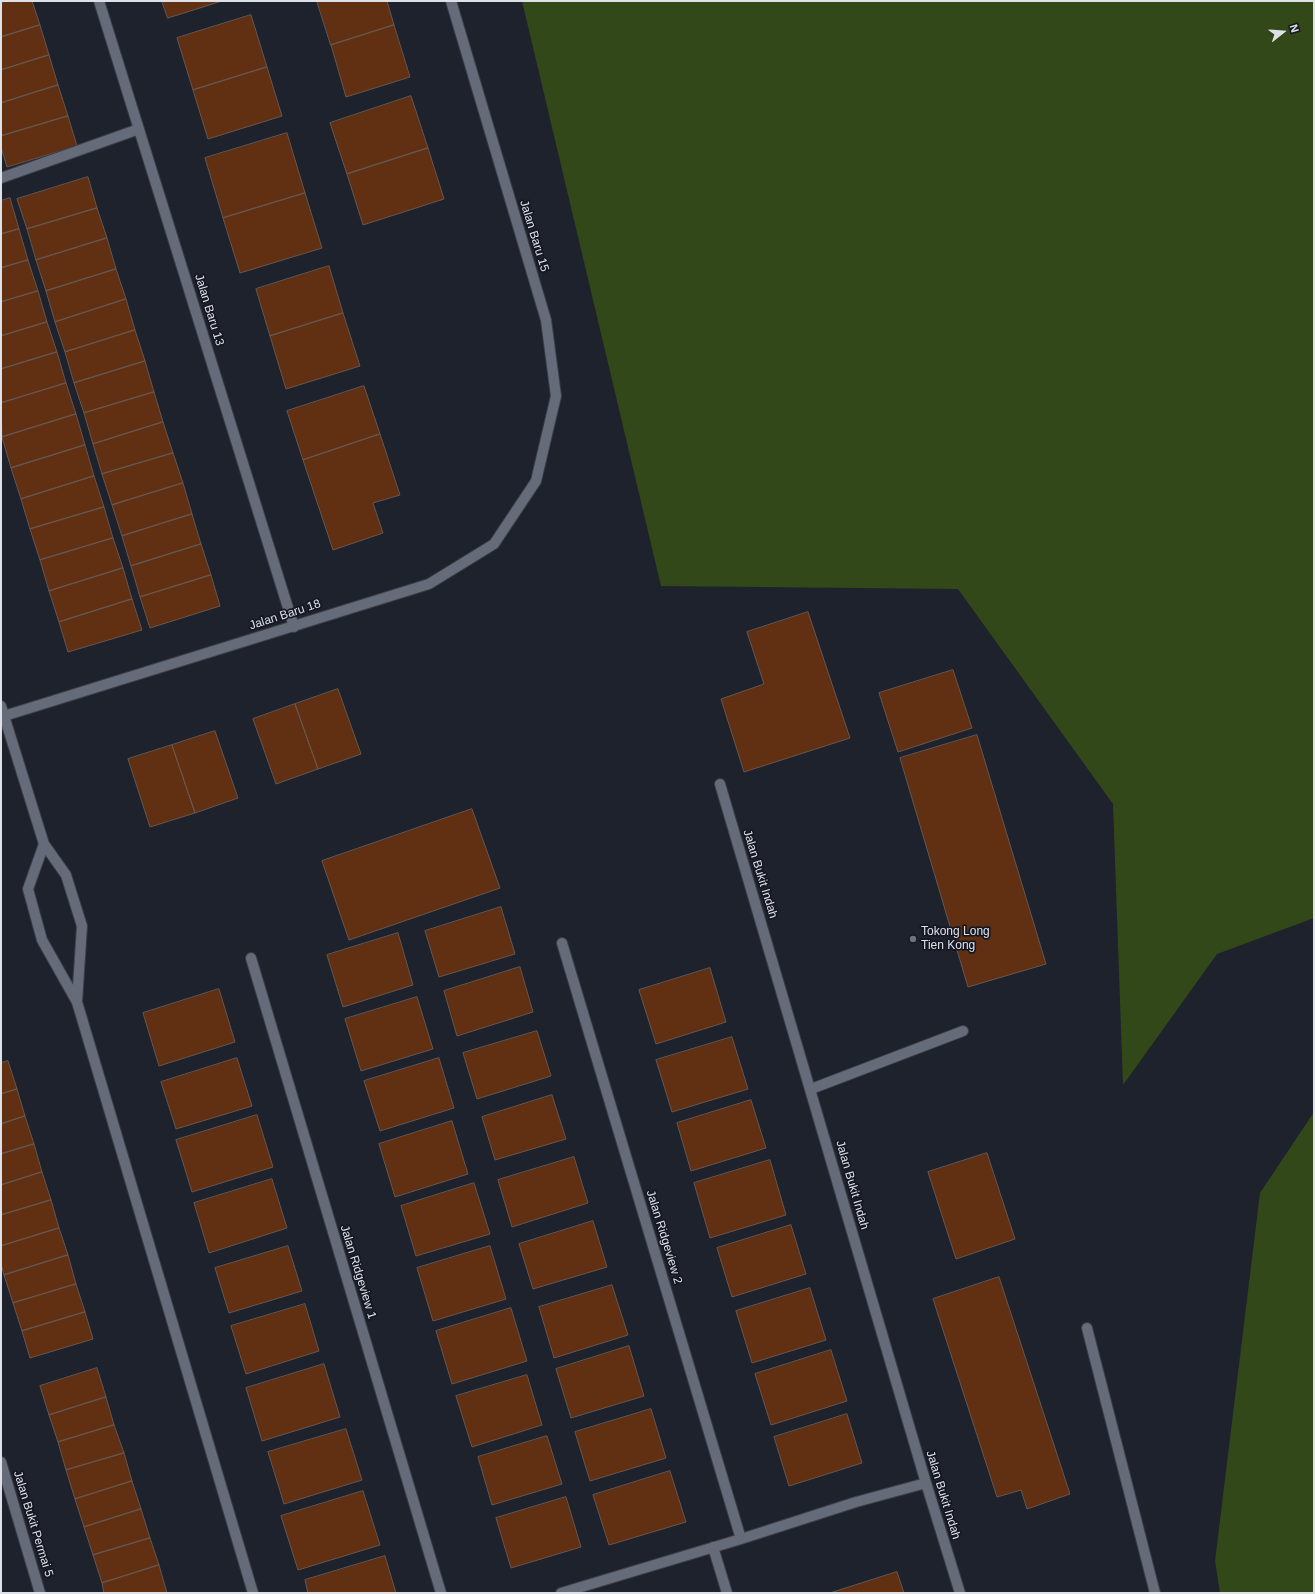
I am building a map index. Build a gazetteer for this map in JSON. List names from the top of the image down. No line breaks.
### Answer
{"streets":{"street":["Jalan Baru 15","Jalan Baru 13","Jalan Baru 18","Jalan Bukit Indah","Jalan Ridgeview 2","Jalan Ridgeview 1","Jalan Bukit Permai 5"]},"crossings":[["Jalan Baru 15","Jalan Baru 18"],["Jalan Baru 13","Jalan Baru 18"]],"places":["Tokong Long Tien Kong"],"north":"right"}
